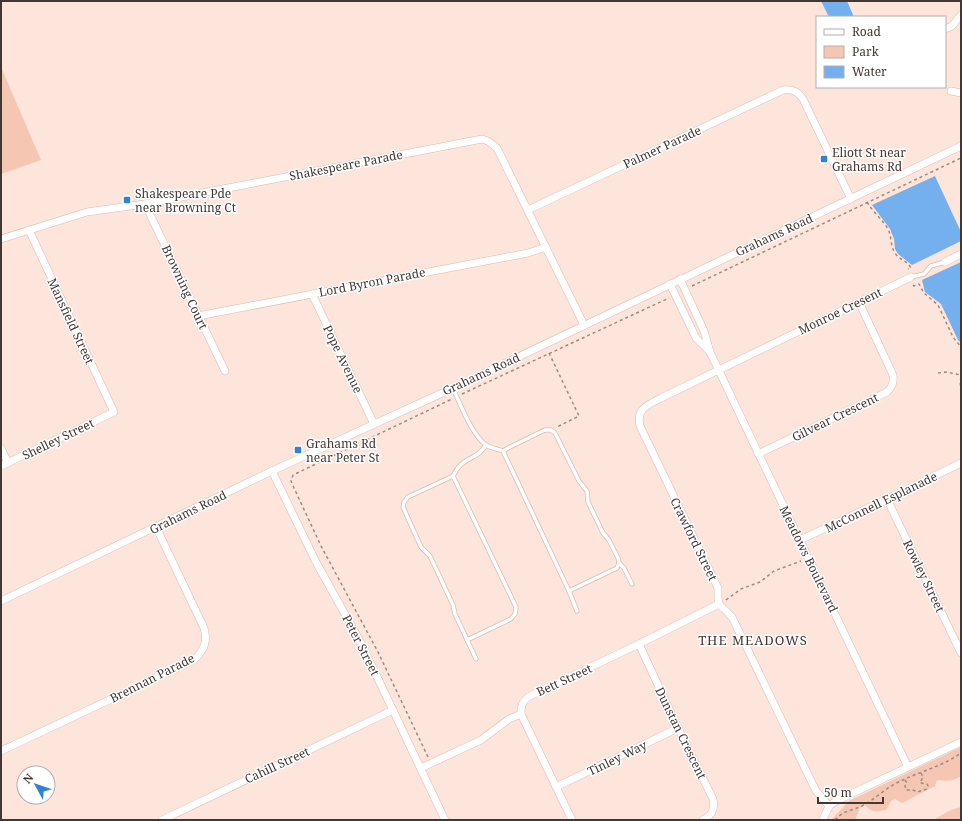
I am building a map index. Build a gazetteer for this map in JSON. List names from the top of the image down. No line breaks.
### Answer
{"streets":{"street":["Palmer Parade","Shakespeare Parade","Grahams Road","Lord Byron Parade","Browning Court","Monroe Cresent","Mansfield Street","Pope Avenue","Gilvear Crescent","Shelley Street","McConnell Esplanade","Crawford Street","Meadows Boulevard","Rowley Street","Peter Street","Brennan Parade","Bett Street","Dunstan Crescent","Tinley Way","Cahill Street"]},"crossings":[["Palmer Parade","Shakespeare Parade"],["Palmer Parade","Grahams Road"],["Shakespeare Parade","Grahams Road"],["Shakespeare Parade","Lord Byron Parade"],["Shakespeare Parade","Browning Court"],["Shakespeare Parade","Mansfield Street"],["Grahams Road","Pope Avenue"],["Grahams Road","Meadows Boulevard"],["Grahams Road","Peter Street"],["Grahams Road","Brennan Parade"],["Lord Byron Parade","Browning Court"],["Lord Byron Parade","Pope Avenue"],["Monroe Cresent","Gilvear Crescent"],["Monroe Cresent","Crawford Street"],["Monroe Cresent","Meadows Boulevard"],["Mansfield Street","Shelley Street"],["Gilvear Crescent","Meadows Boulevard"],["McConnell Esplanade","Meadows Boulevard"],["McConnell Esplanade","Rowley Street"],["Crawford Street","Meadows Boulevard"],["Crawford Street","Bett Street"],["Peter Street","Cahill Street"],["Bett Street","Dunstan Crescent"],["Dunstan Crescent","Tinley Way"]],"districts":["THE MEADOWS"],"places":{"transit":["Eliott St near Grahams Rd","Shakespeare Pde near Browning Ct","Grahams Rd near Peter St"]},"legend":["Road","Park","Water"],"scale_bar":"50 m","north":"top left"}
